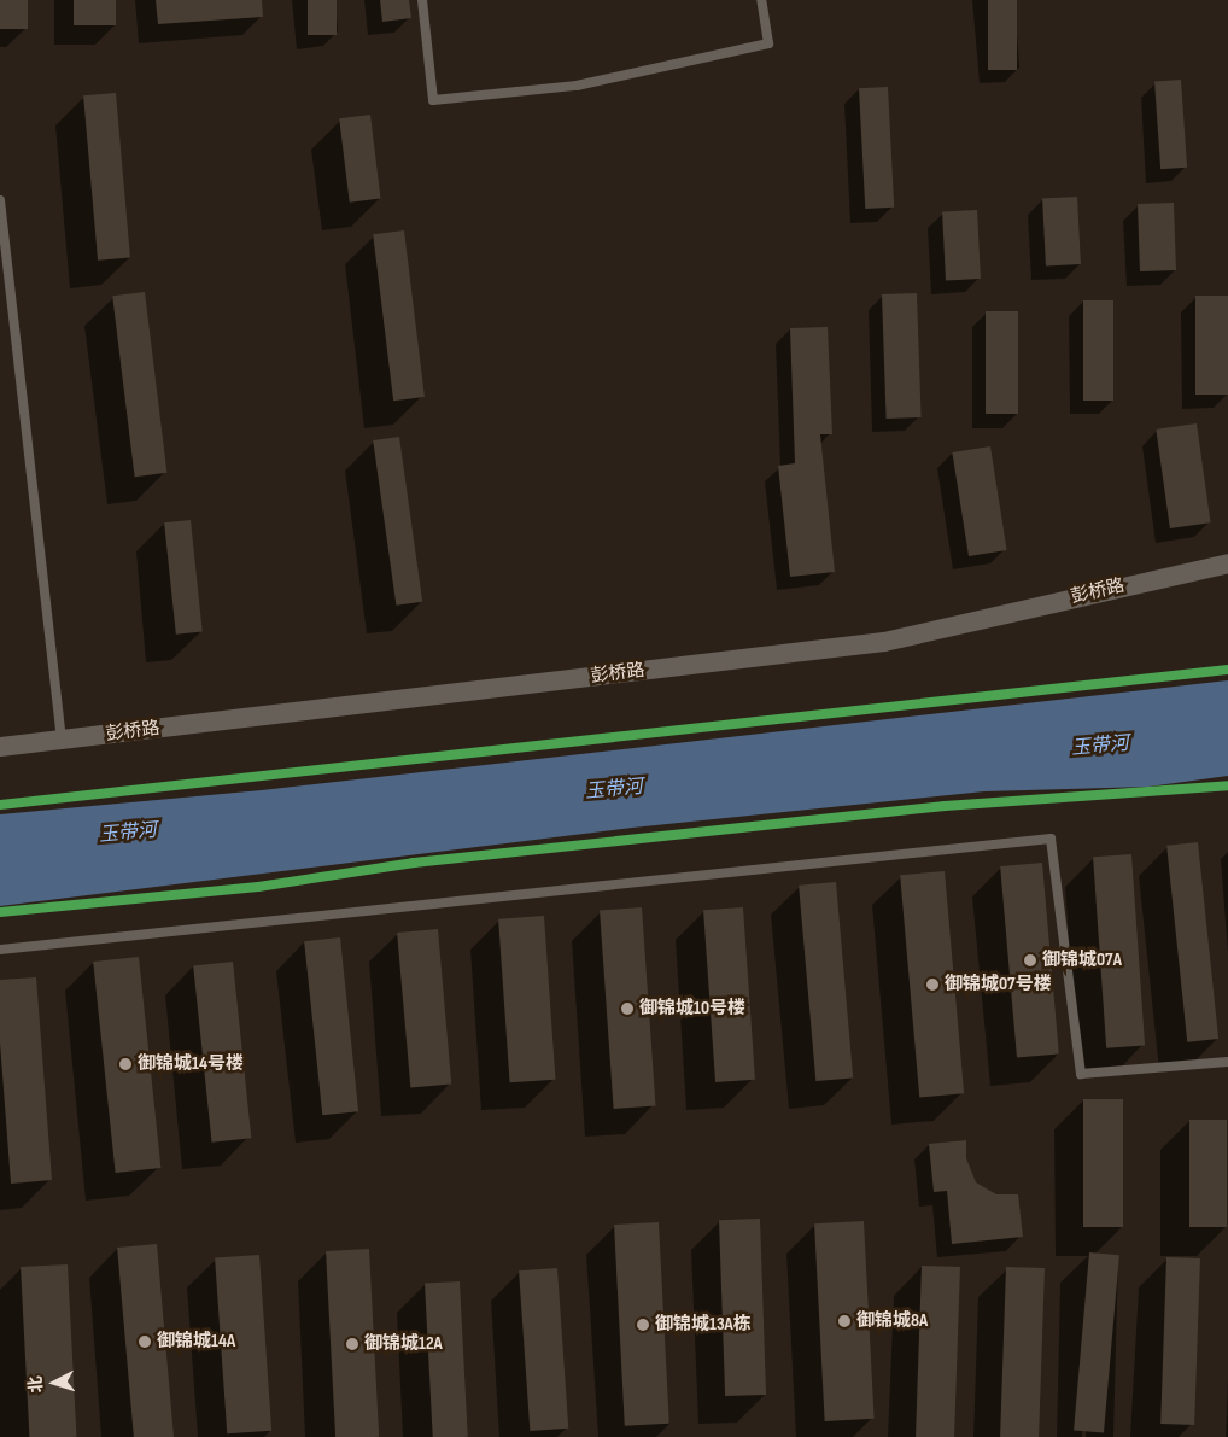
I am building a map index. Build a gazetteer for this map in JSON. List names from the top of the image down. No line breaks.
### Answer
{"streets":{"street":["彭桥路"]},"water":["玉带河"],"places":["御锦城07A","御锦城07号楼","御锦城10号楼","御锦城14号楼","御锦城8A","御锦城13A栋","御锦城14A","御锦城12A"],"north":"left"}
